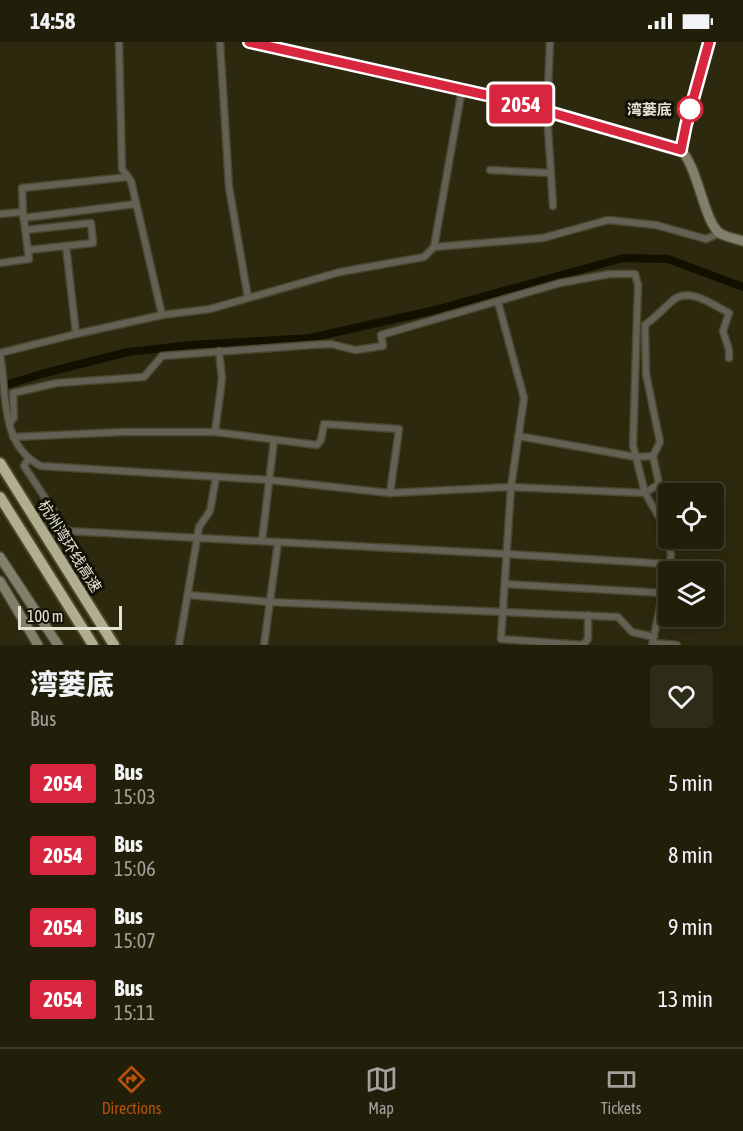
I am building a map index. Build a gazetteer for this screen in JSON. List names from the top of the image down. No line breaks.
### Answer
{"streets":{"highway":["杭州湾环线高速"]},"places":["湾蒌底"],"lines":["bus line 2054"],"scale_bar":"100 m","page":{"status":"14:58","on_map":"2054","scale":"100 m","heading":["湾蒌底","Bus"],"list":[{"mark":"2054","name":"Bus","note":"15:03","value":"5 min"},{"mark":"2054","name":"Bus","note":"15:06","value":"8 min"},{"mark":"2054","name":"Bus","note":"15:07","value":"9 min"},{"mark":"2054","name":"Bus","note":"15:11","value":"13 min"}],"tabs":["Directions","Map","Tickets"]}}
